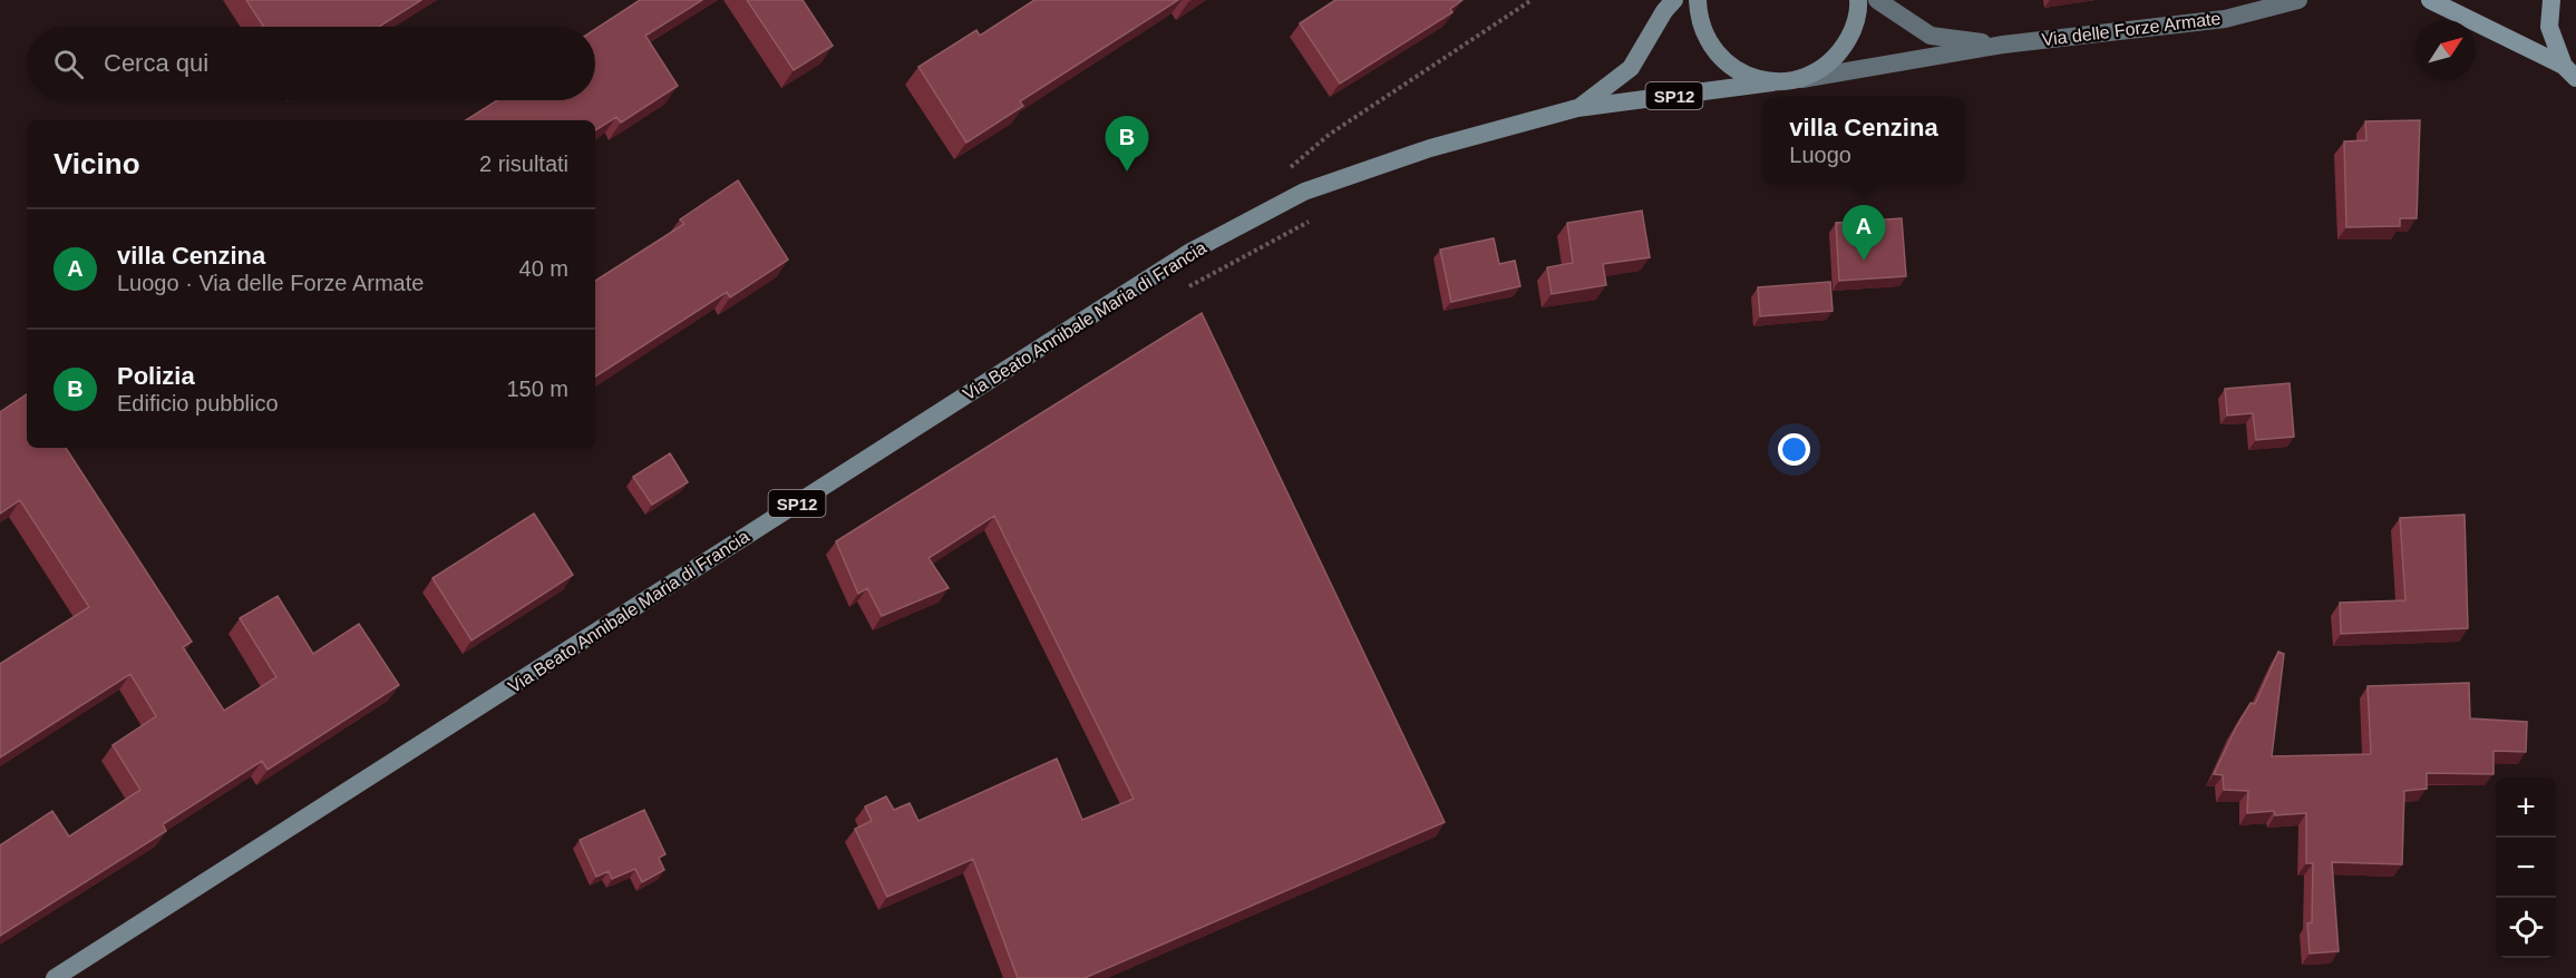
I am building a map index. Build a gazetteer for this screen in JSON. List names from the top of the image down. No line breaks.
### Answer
{"streets":{"main road":["Via delle Forze Armate","SP12","Via Beato Annibale Maria di Francia"]},"crossings":[["Via delle Forze Armate","Via Beato Annibale Maria di Francia"]],"north":"top right","page":{"search":"Cerca qui","popup":["villa Cenzina","Luogo"],"pins":["B","A"],"heading":["Vicino","2 risultati"],"list":[{"mark":"A","name":"villa Cenzina","note":"Luogo · Via delle Forze Armate","value":"40 m"},{"mark":"B","name":"Polizia","note":"Edificio pubblico","value":"150 m"}],"map_buttons":["+","−"]}}
